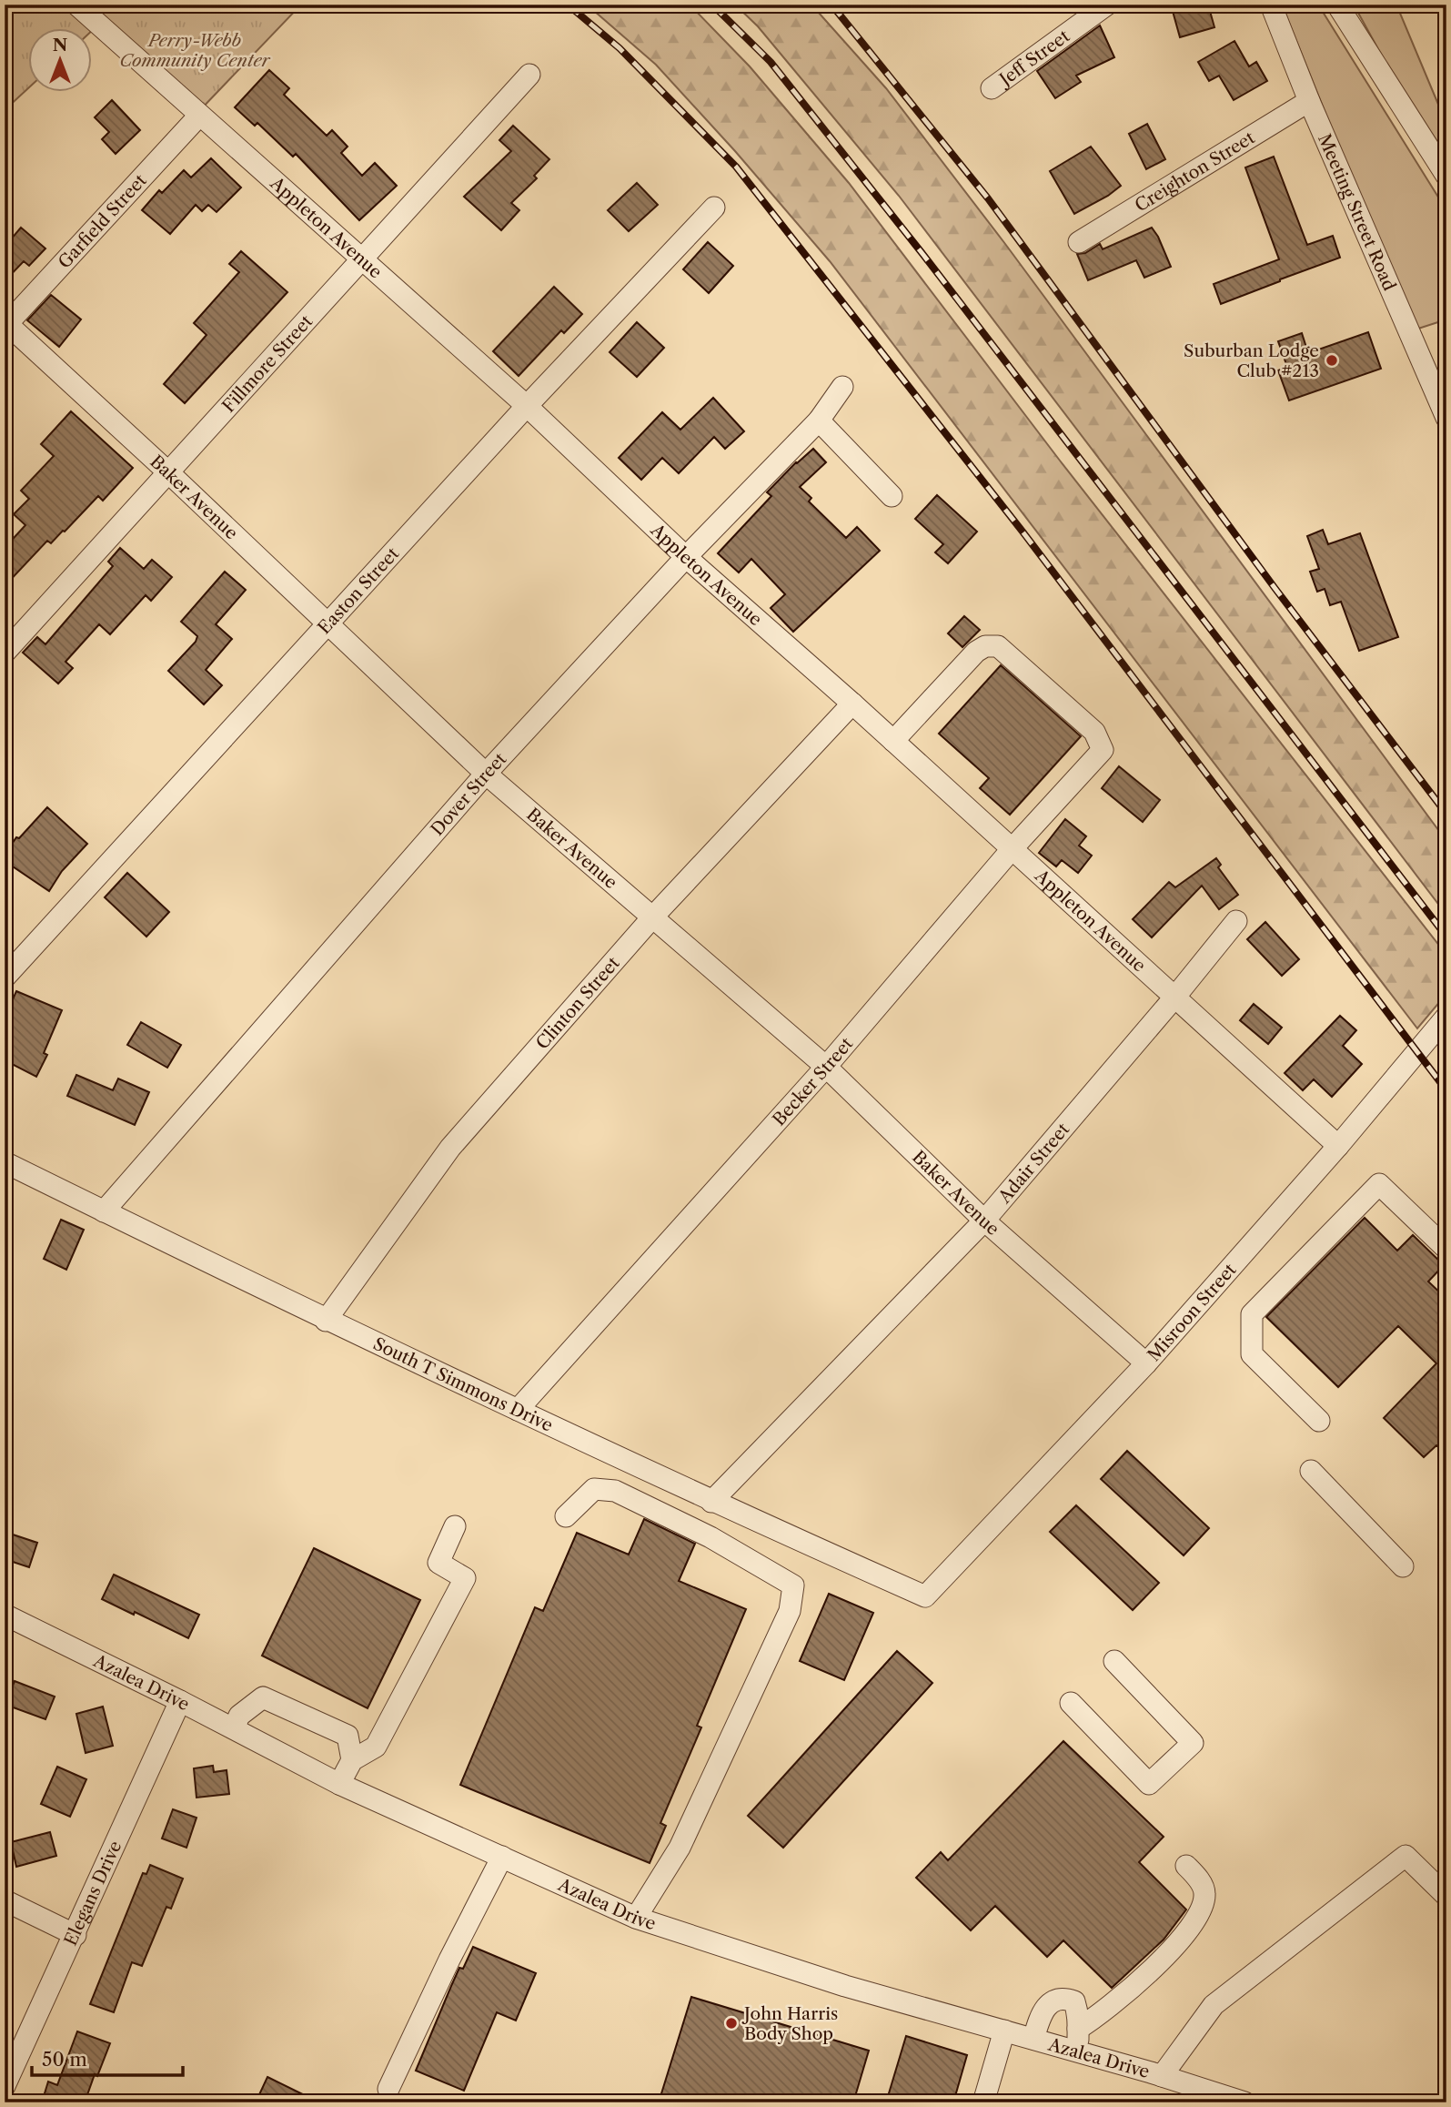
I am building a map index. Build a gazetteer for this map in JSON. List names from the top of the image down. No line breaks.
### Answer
{"streets":{"street":["Jeff Street","Creighton Street","Meeting Street Road","Garfield Street","Appleton Avenue","Fillmore Street","Baker Avenue","Easton Street","Dover Street","Clinton Street","Becker Street","Adair Street","Misroon Street","South T Simmons Drive","Azalea Drive","Elegans Drive"]},"crossings":[["Creighton Street","Meeting Street Road"],["Garfield Street","Appleton Avenue"],["Garfield Street","Baker Avenue"],["Appleton Avenue","Fillmore Street"],["Appleton Avenue","Easton Street"],["Appleton Avenue","Dover Street"],["Appleton Avenue","Clinton Street"],["Appleton Avenue","Becker Street"],["Appleton Avenue","Adair Street"],["Appleton Avenue","Misroon Street"],["Fillmore Street","Baker Avenue"],["Baker Avenue","Easton Street"],["Baker Avenue","Dover Street"],["Baker Avenue","Clinton Street"],["Baker Avenue","Becker Street"],["Baker Avenue","Adair Street"],["Baker Avenue","Misroon Street"],["Dover Street","South T Simmons Drive"],["Clinton Street","South T Simmons Drive"],["Becker Street","South T Simmons Drive"],["Adair Street","South T Simmons Drive"],["Misroon Street","South T Simmons Drive"],["Azalea Drive","Elegans Drive"]],"parks":["Perry-Webb Community Center"],"places":["Suburban Lodge Club #213","John Harris Body Shop"],"scale_bar":"50 m","north":"top"}
